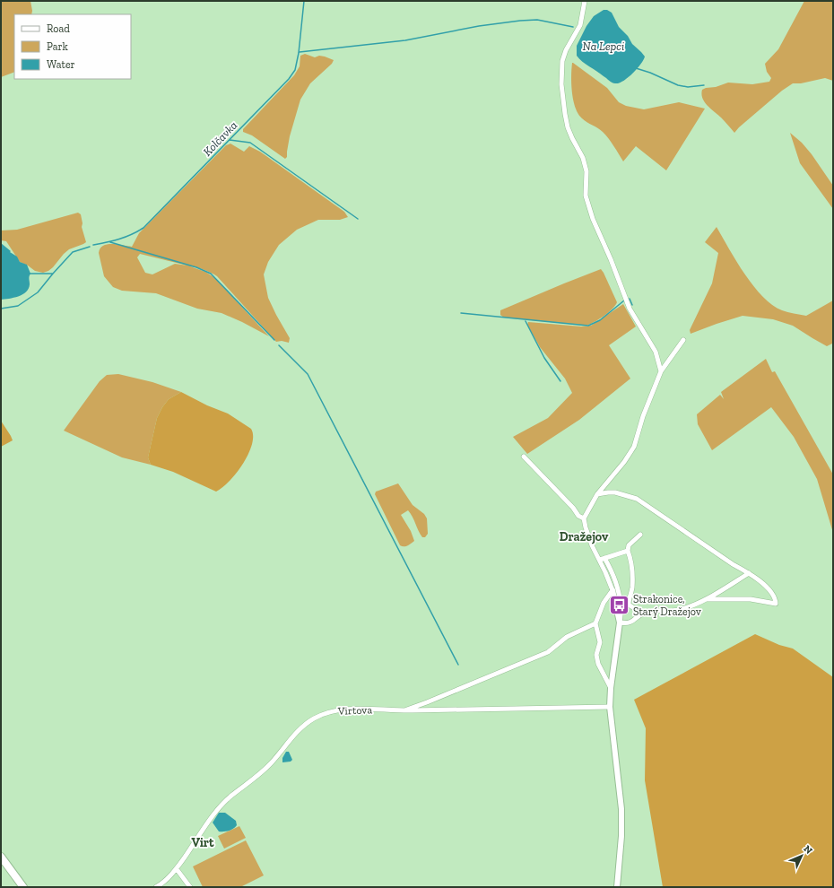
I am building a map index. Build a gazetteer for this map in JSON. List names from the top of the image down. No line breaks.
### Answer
{"streets":{"street":["Virtova"]},"districts":["Dražejov","Virt"],"water":["Na Lepci","Kolčavka"],"places":{"bus stop":["Strakonice, Starý Dražejov"]},"legend":["Road","Park","Water"],"north":"top right"}
